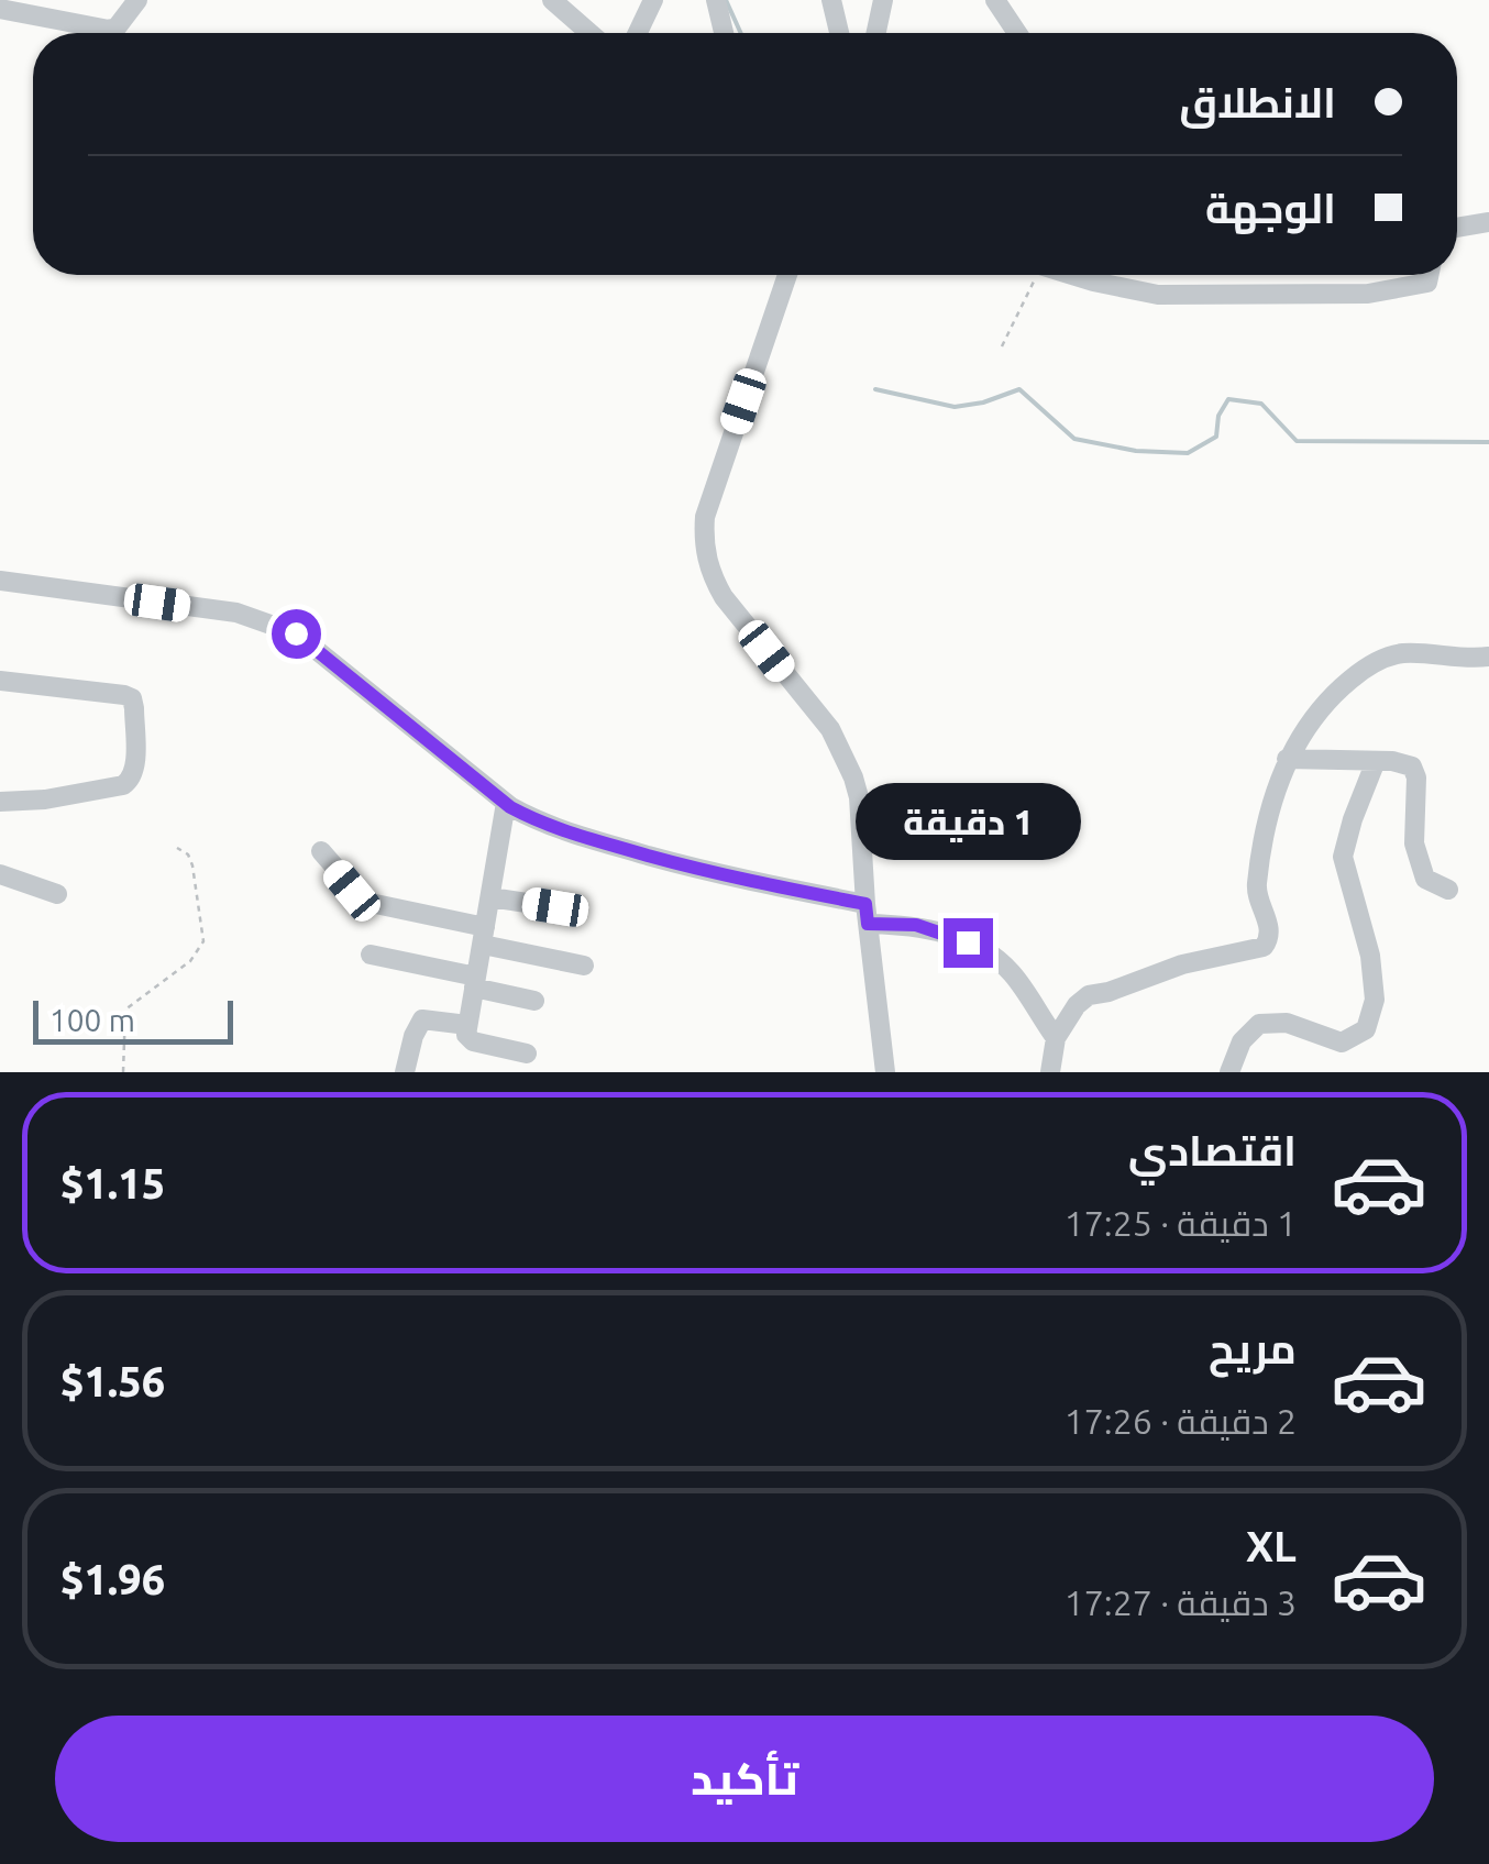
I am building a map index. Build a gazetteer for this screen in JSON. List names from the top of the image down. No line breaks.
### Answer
{"scale_bar":"100 m","page":{"banner":["الانطلاق","الوجهة"],"bubble":"1 دقيقة","scale":"100 m","list":[{"name":"اقتصادي","note":"1 دقيقة · 17:25","value":"$1.15"},{"name":"مريح","note":"2 دقيقة · 17:26","value":"$1.56"},{"name":"XL","note":"3 دقيقة · 17:27","value":"$1.96"}],"buttons":"تأكيد"}}
